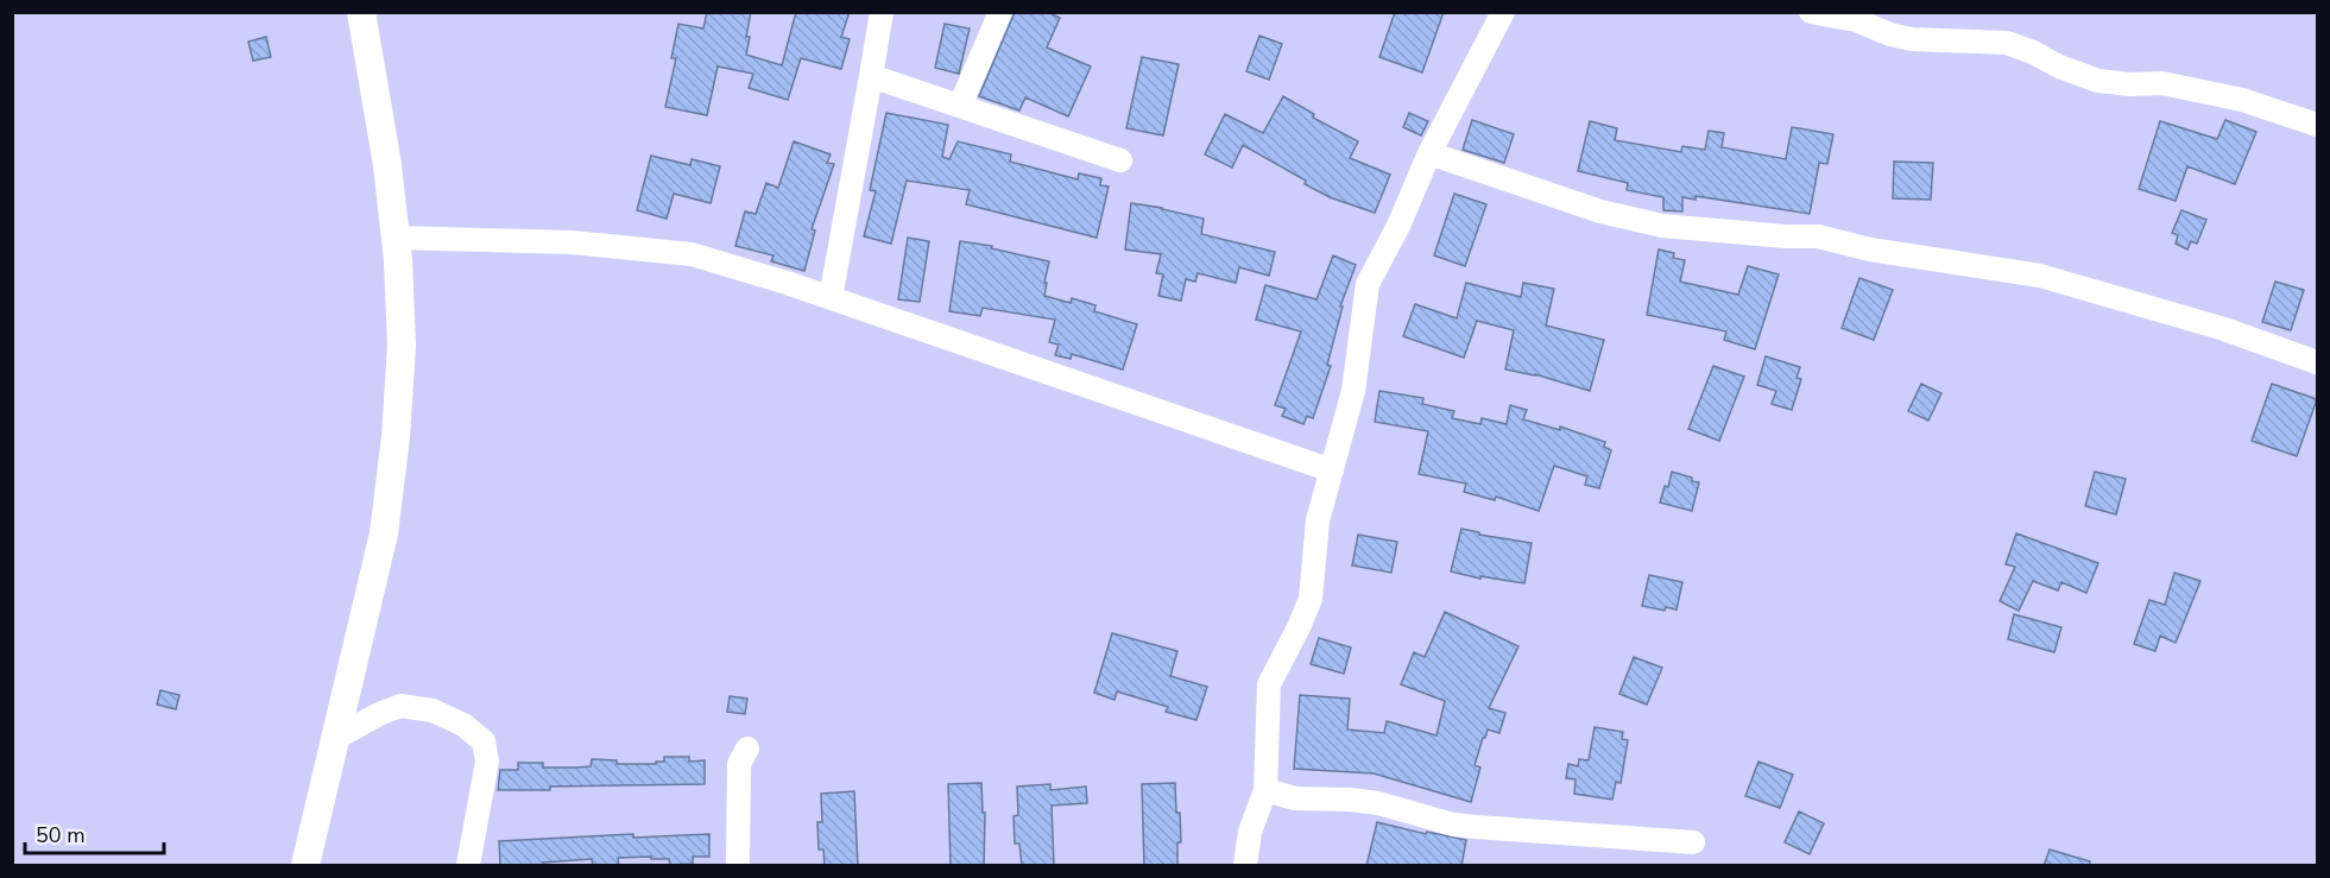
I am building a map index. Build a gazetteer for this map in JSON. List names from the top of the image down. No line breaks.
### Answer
{"scale_bar":"50 m"}
